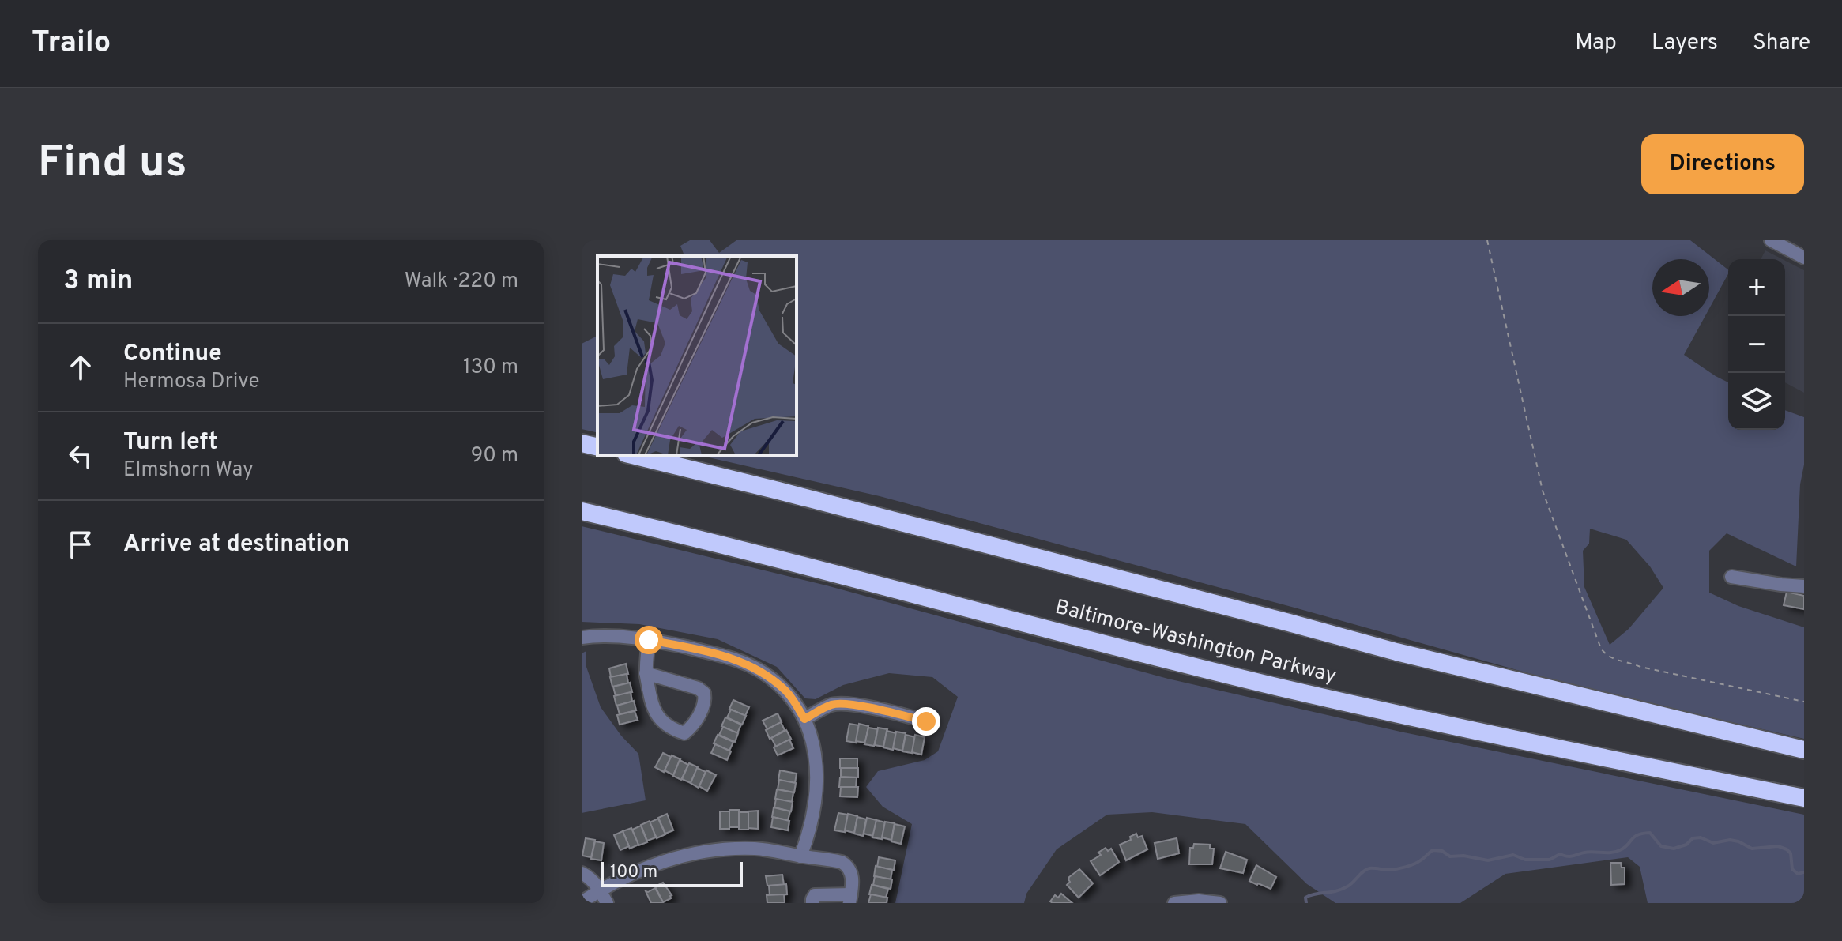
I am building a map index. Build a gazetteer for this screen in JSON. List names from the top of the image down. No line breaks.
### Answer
{"streets":{"highway":["Baltimore-Washington Parkway"]},"scale_bar":"100 m","north":"left","page":{"header":"Trailo","nav":["Map","Layers","Share"],"buttons":"Directions","title":"Find us","heading":["3 min","Walk · 220 m"],"map_buttons":["+","−"],"list":[["Continue","Hermosa Drive","130 m"],["Turn left","Elmshorn Way","90 m"],"Arrive at destination"],"scale":"100 m"}}
